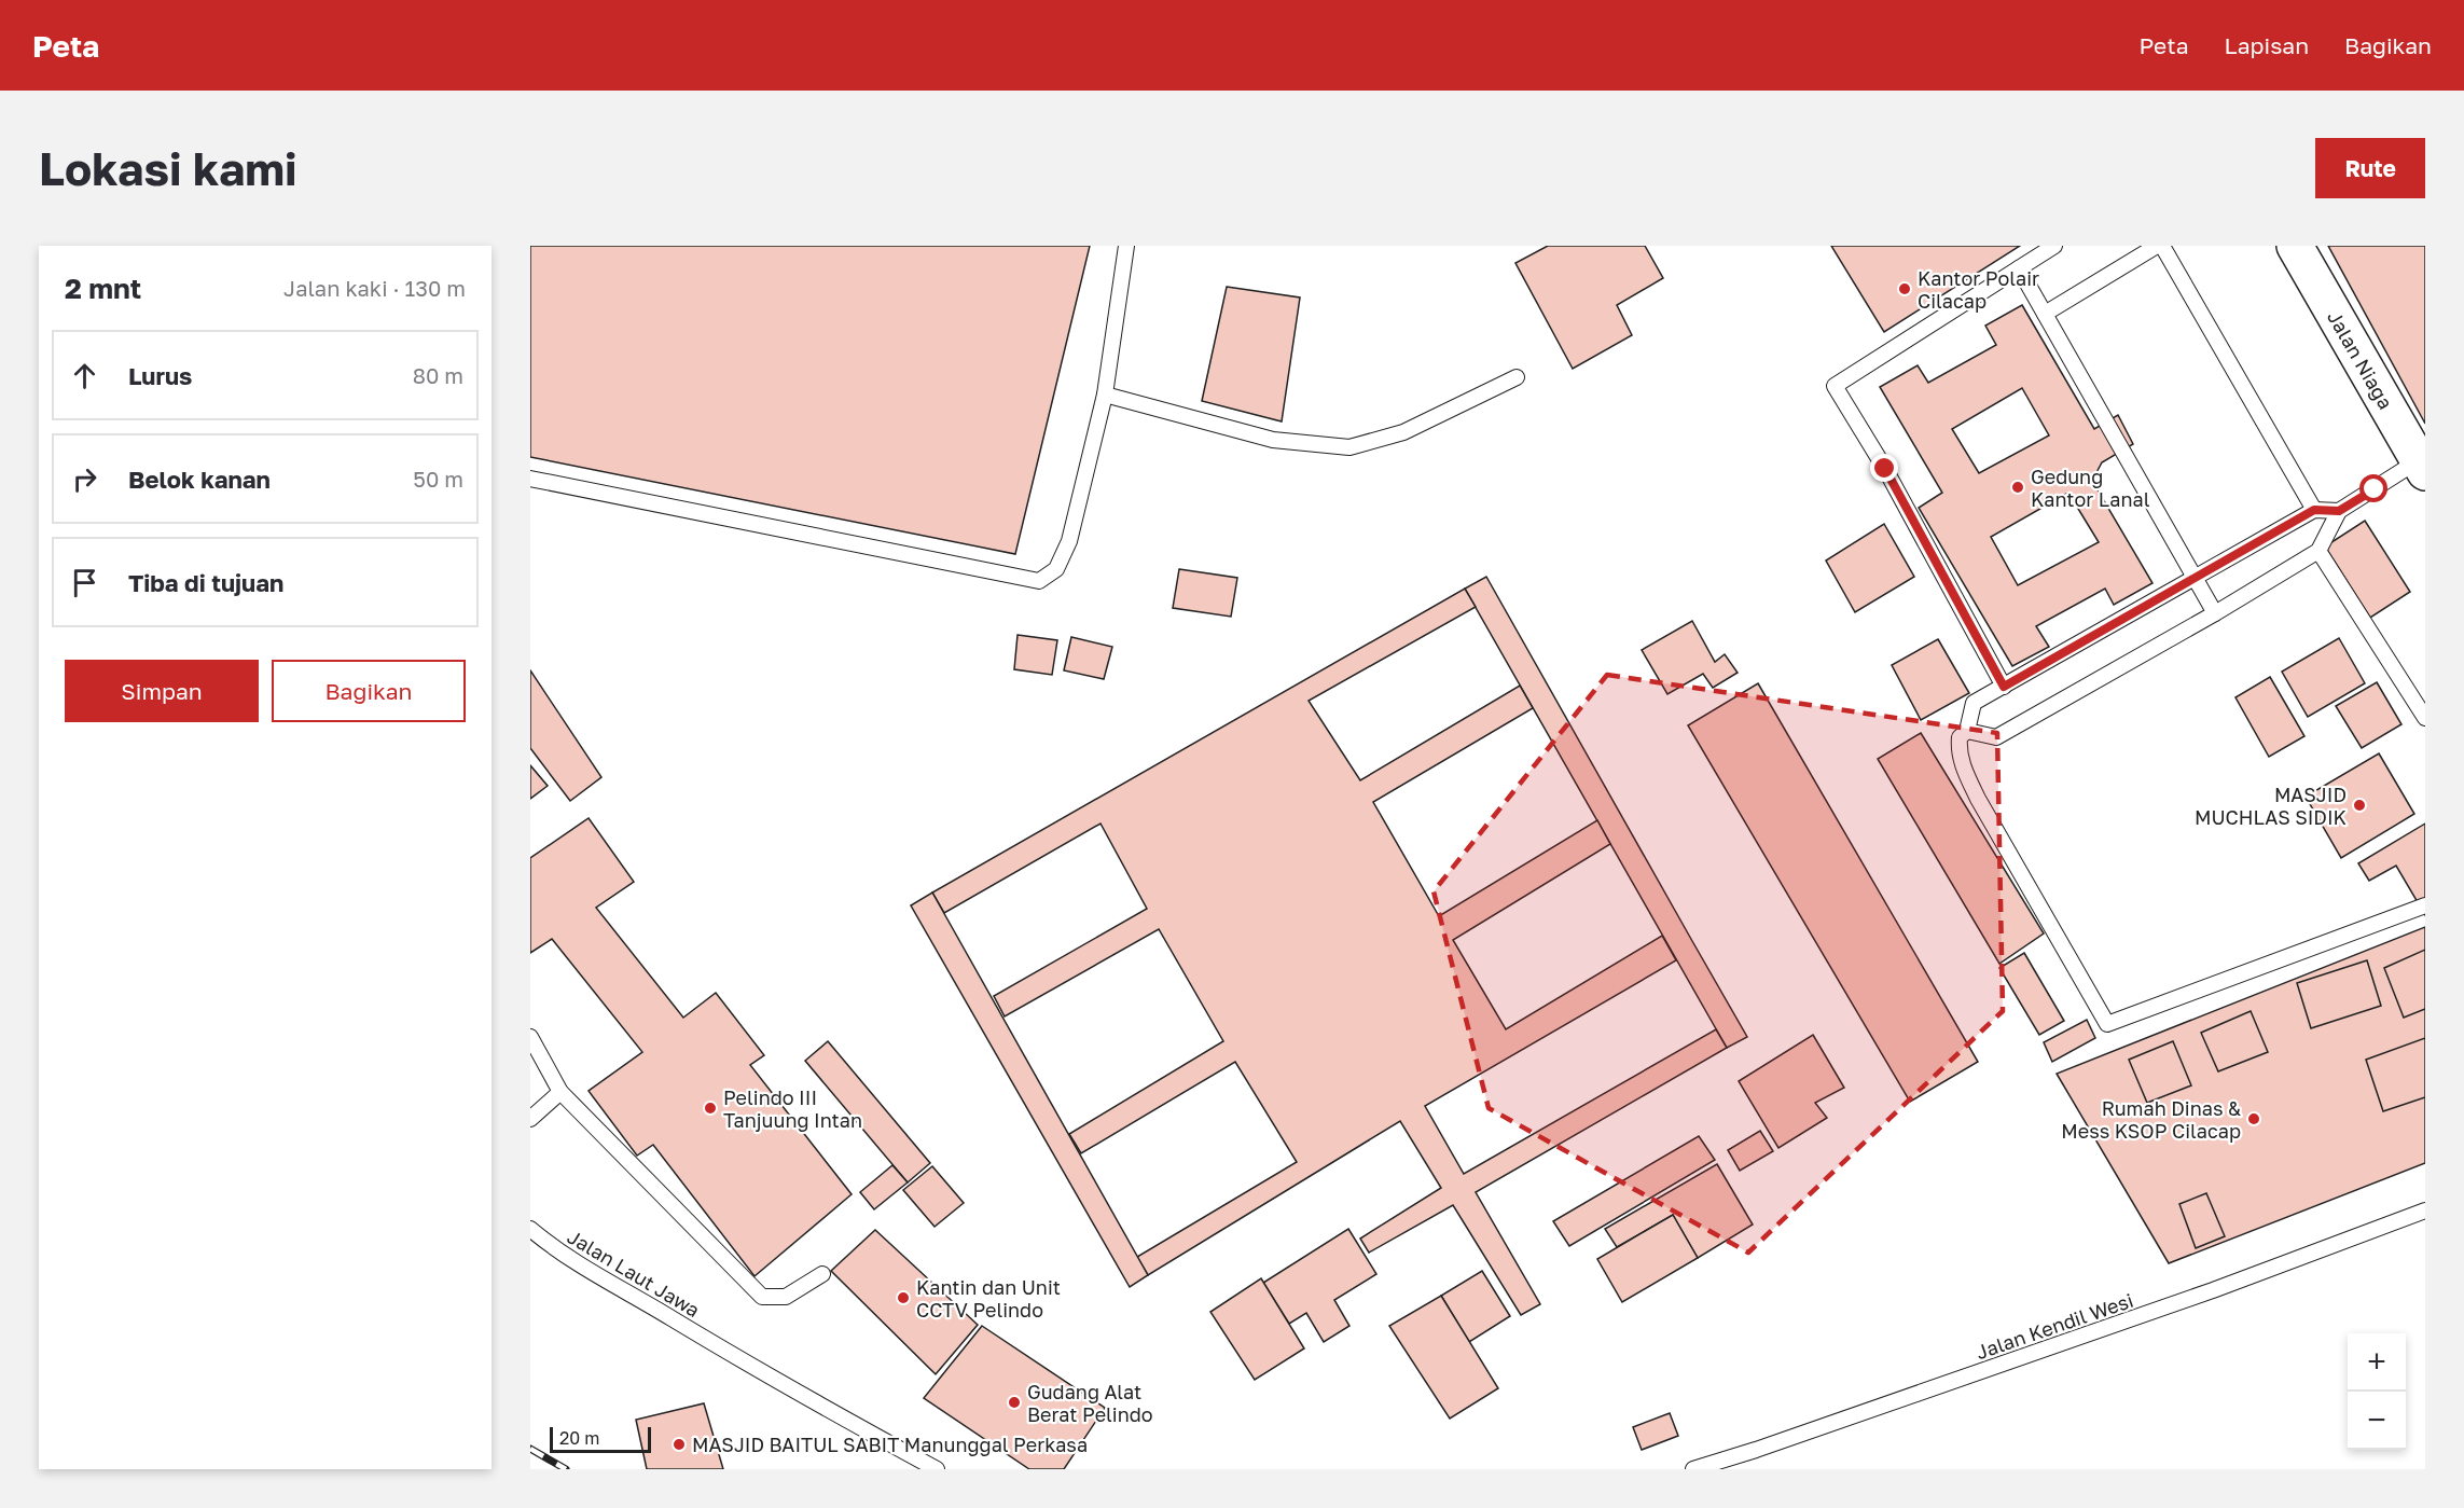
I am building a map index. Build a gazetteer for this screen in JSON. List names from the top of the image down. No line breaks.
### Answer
{"streets":{"main road":["Jalan Niaga"],"lane":["Jalan Laut Jawa","Jalan Kendil Wesi"]},"places":["Kantor Polair Cilacap","Gedung Kantor Lanal","MASJID MUCHLAS SIDIK","Pelindo III Tanjuung Intan","Rumah Dinas & Mess KSOP Cilacap","Kantin dan Unit CCTV Pelindo","Gudang Alat Berat Pelindo","MASJID BAITUL SABIT Manunggal Perkasa"],"scale_bar":"20 m","page":{"header":"Peta","nav":["Peta","Lapisan","Bagikan"],"buttons":["Rute",["Simpan","Bagikan"]],"title":"Lokasi kami","heading":["2 mnt","Jalan kaki · 130 m"],"list":[["Lurus","80 m"],["Belok kanan","50 m"],"Tiba di tujuan"],"map_buttons":["+","−"],"scale":"20 m"}}
